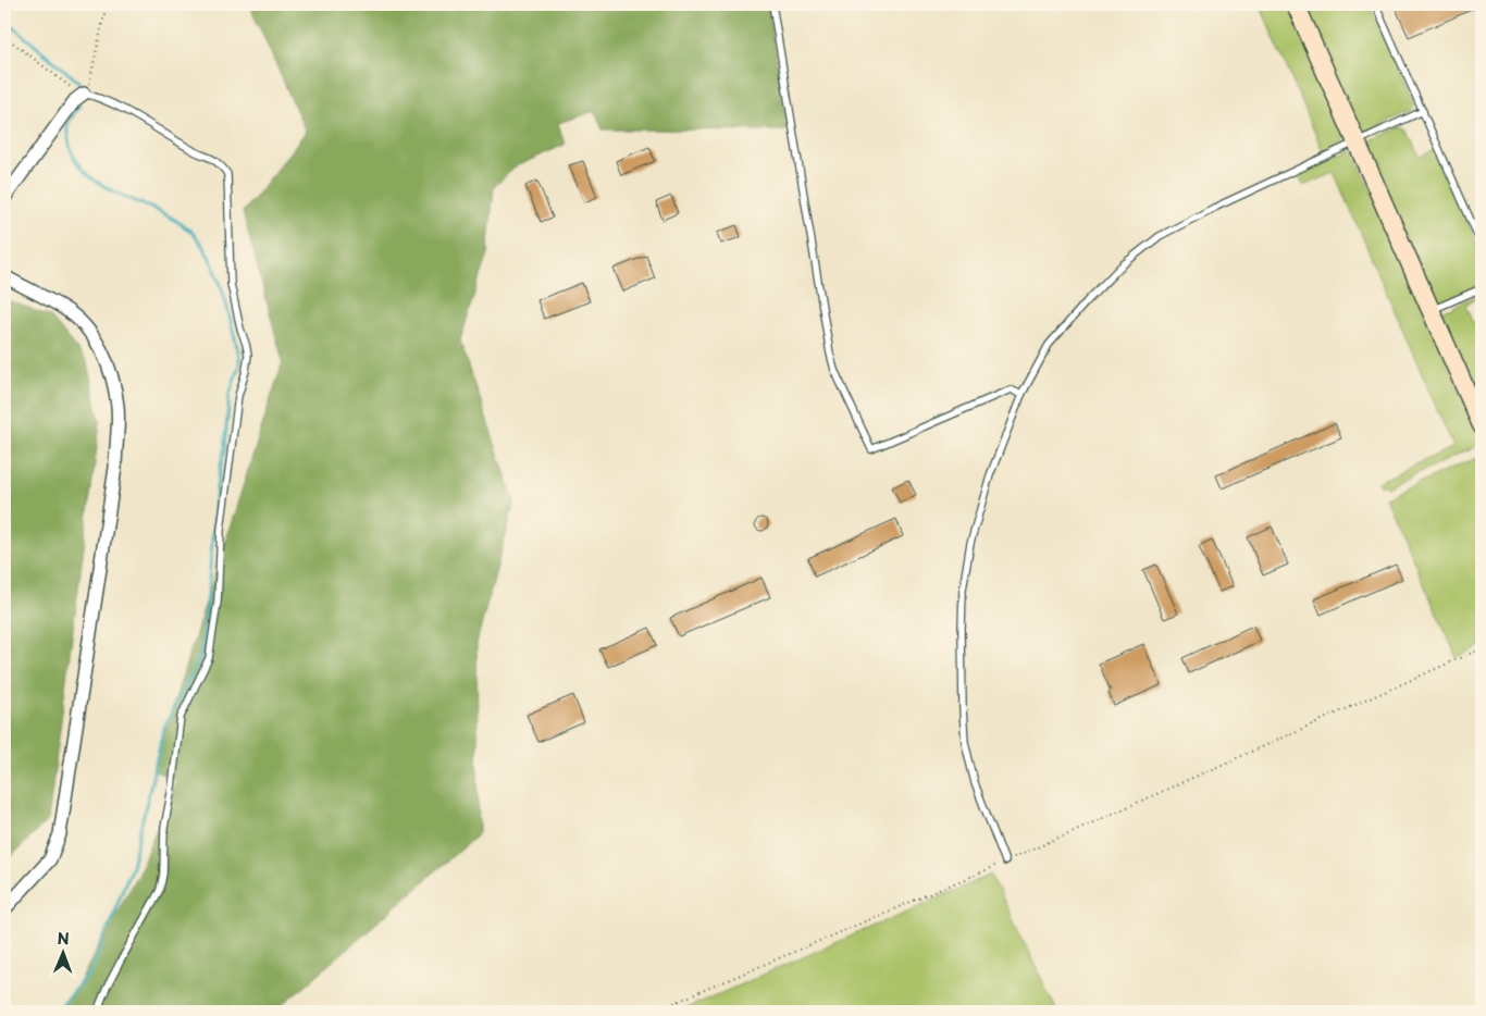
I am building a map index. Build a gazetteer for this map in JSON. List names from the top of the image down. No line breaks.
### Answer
{"north":"top"}
